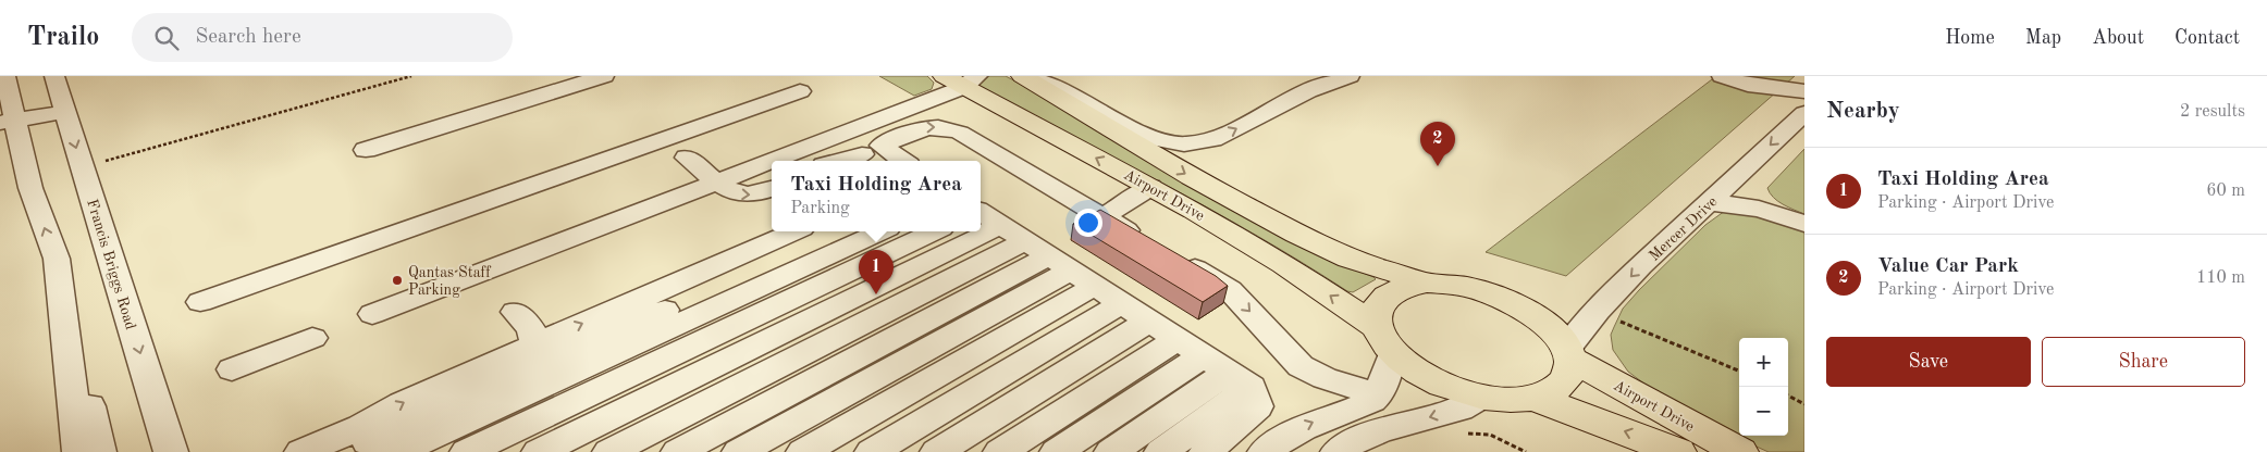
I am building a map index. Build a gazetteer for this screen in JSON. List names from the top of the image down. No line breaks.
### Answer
{"streets":{"main road":["Airport Drive"],"street":["Mercer Drive","Francis Briggs Road"]},"crossings":[["Airport Drive","Mercer Drive"]],"one_way":["Mercer Drive"],"places":["Qantas Staff Parking"],"page":{"header":"Trailo","search":"Search here","nav":["Home","Map","About","Contact"],"heading":["Nearby","2 results"],"pins":["2","1"],"list":[{"mark":"1","name":"Taxi Holding Area","note":"Parking · Airport Drive","value":"60 m"},{"mark":"2","name":"Value Car Park","note":"Parking · Airport Drive","value":"110 m"}],"popup":["Taxi Holding Area","Parking"],"buttons":["Save","Share"],"map_buttons":["+","−"]}}
